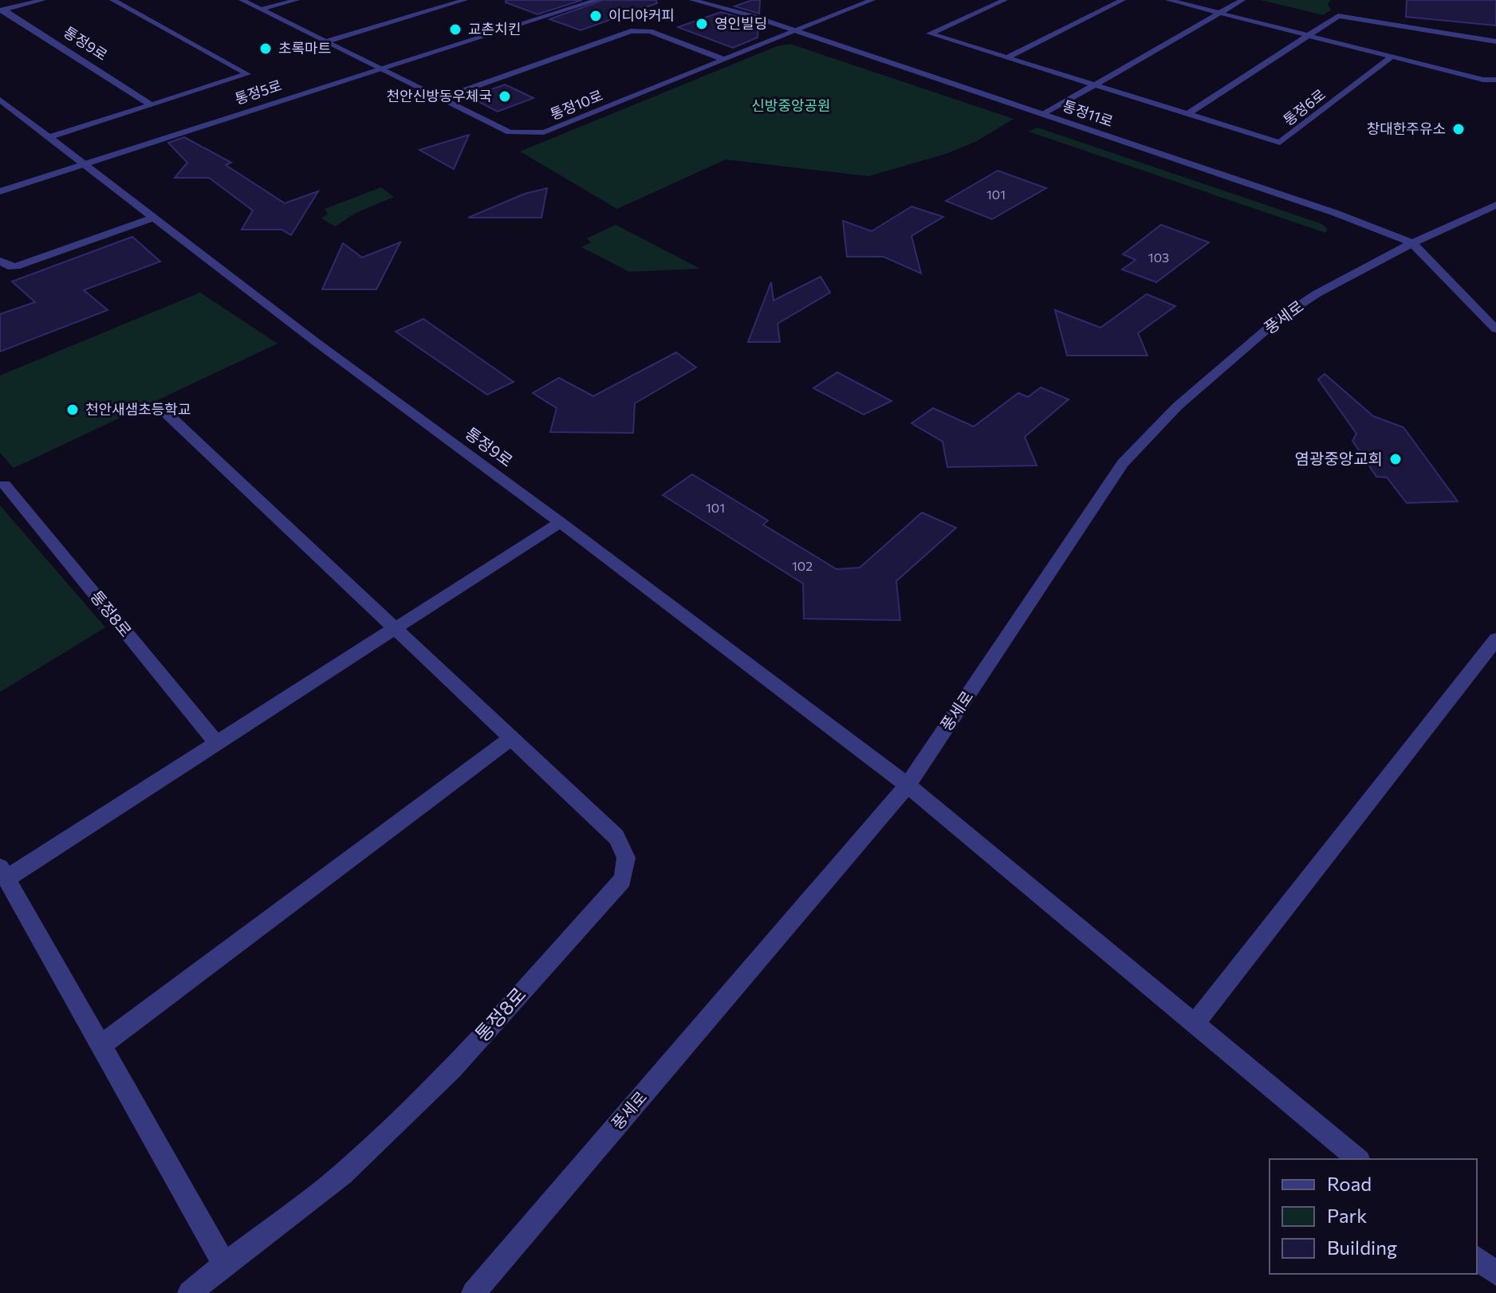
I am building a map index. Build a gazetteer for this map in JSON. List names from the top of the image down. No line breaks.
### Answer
{"streets":{"street":["통정9로","통정5로","통정10로","통정6로","통정11로","풍세로","통정8로"]},"crossings":[["통정9로","통정5로"],["통정9로","풍세로"],["통정5로","통정10로"],["통정10로","통정11로"],["통정11로","풍세로"]],"parks":["신방중앙공원"],"places":["이디야커피","영인빌딩","교촌치킨","초록마트","천안신방동우체국","창대한주유소","천안새샘초등학교","염광중앙교회"],"house_numbers":["101","103","101","102"],"legend":["Road","Park","Building"]}
